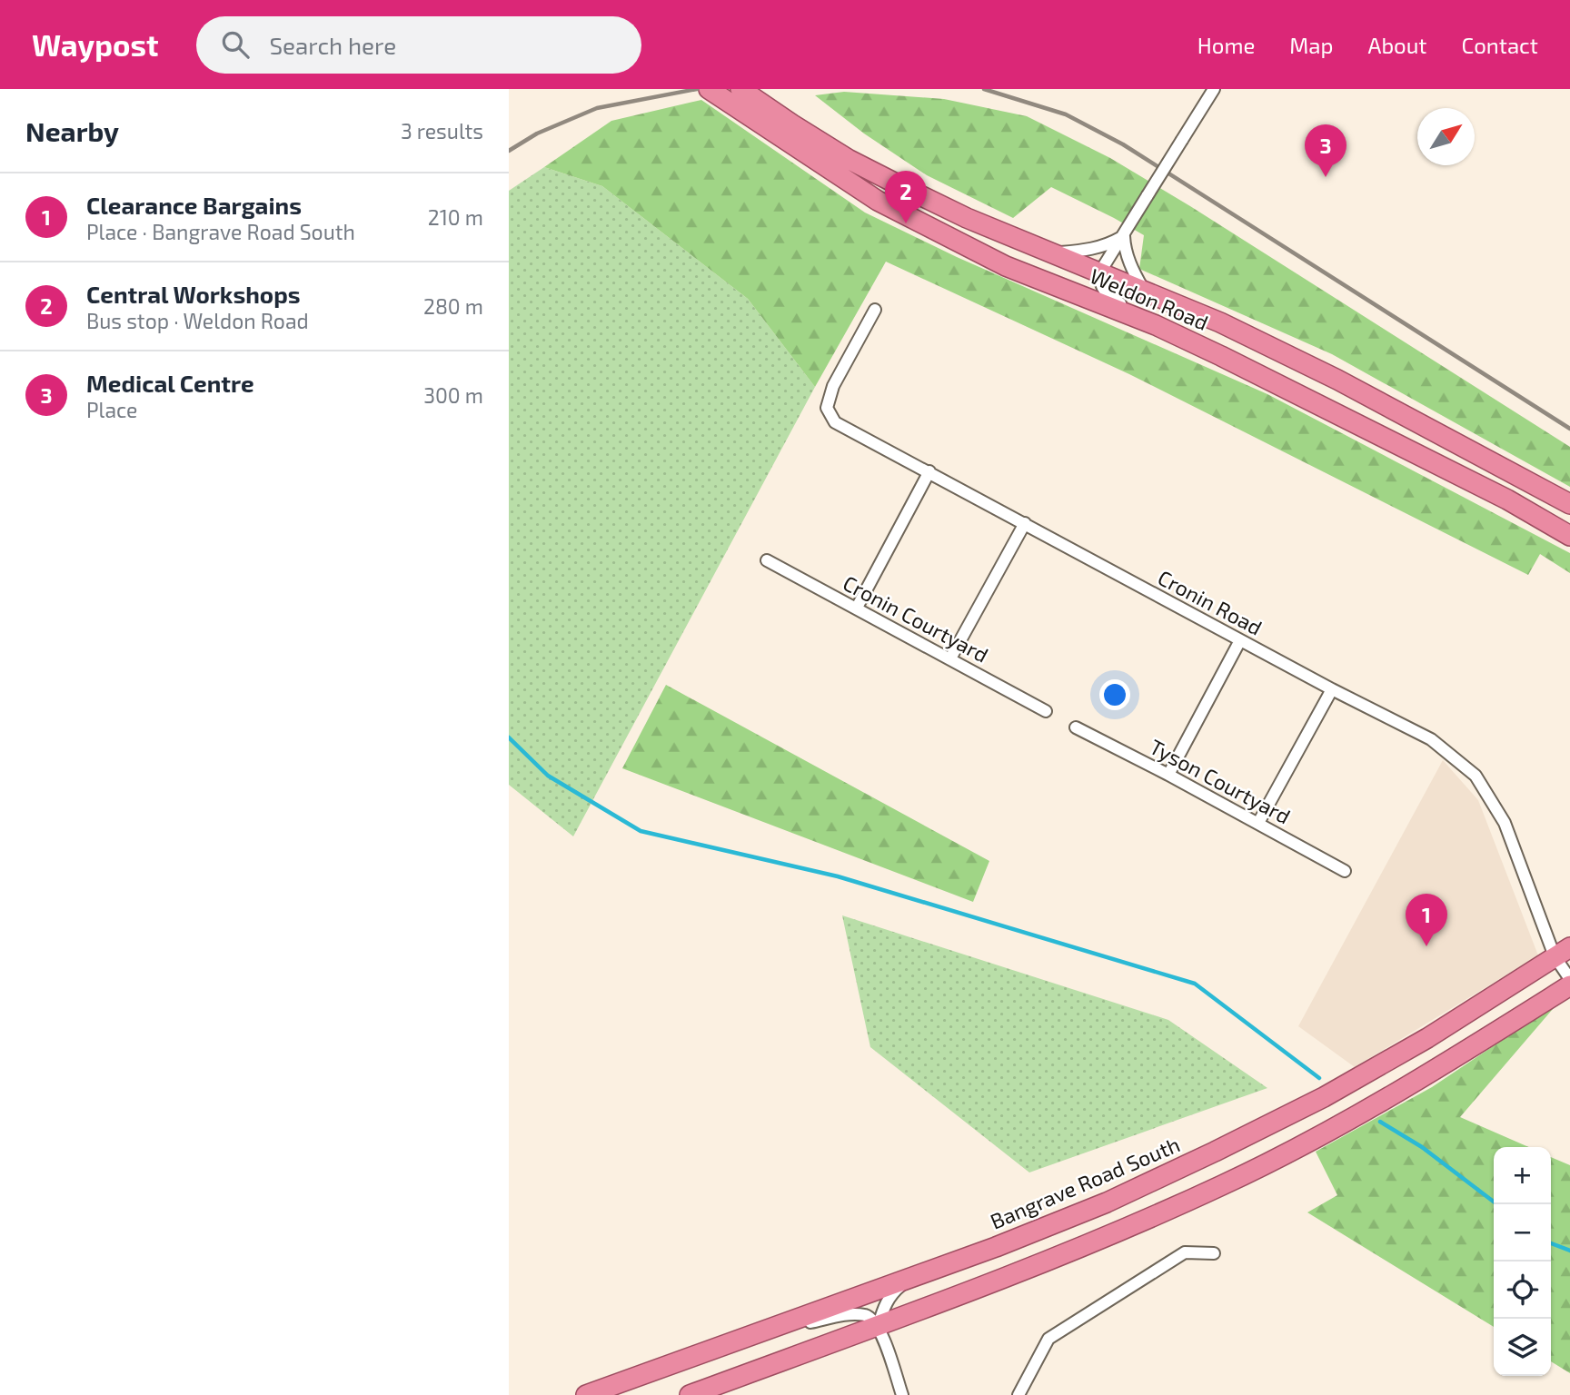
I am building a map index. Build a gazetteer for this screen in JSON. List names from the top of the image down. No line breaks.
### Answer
{"streets":{"highway":["Weldon Road","Bangrave Road South"],"street":["Cronin Road","Cronin Courtyard","Tyson Courtyard"]},"crossings":[["Cronin Road","Bangrave Road South"]],"north":"top right","page":{"header":"Waypost","search":"Search here","nav":["Home","Map","About","Contact"],"heading":["Nearby","3 results"],"pins":["3","2","1"],"list":[{"mark":"1","name":"Clearance Bargains","note":"Place · Bangrave Road South","value":"210 m"},{"mark":"2","name":"Central Workshops","note":"Bus stop · Weldon Road","value":"280 m"},{"mark":"3","name":"Medical Centre","note":"Place","value":"300 m"}],"map_buttons":["+","−"]}}
